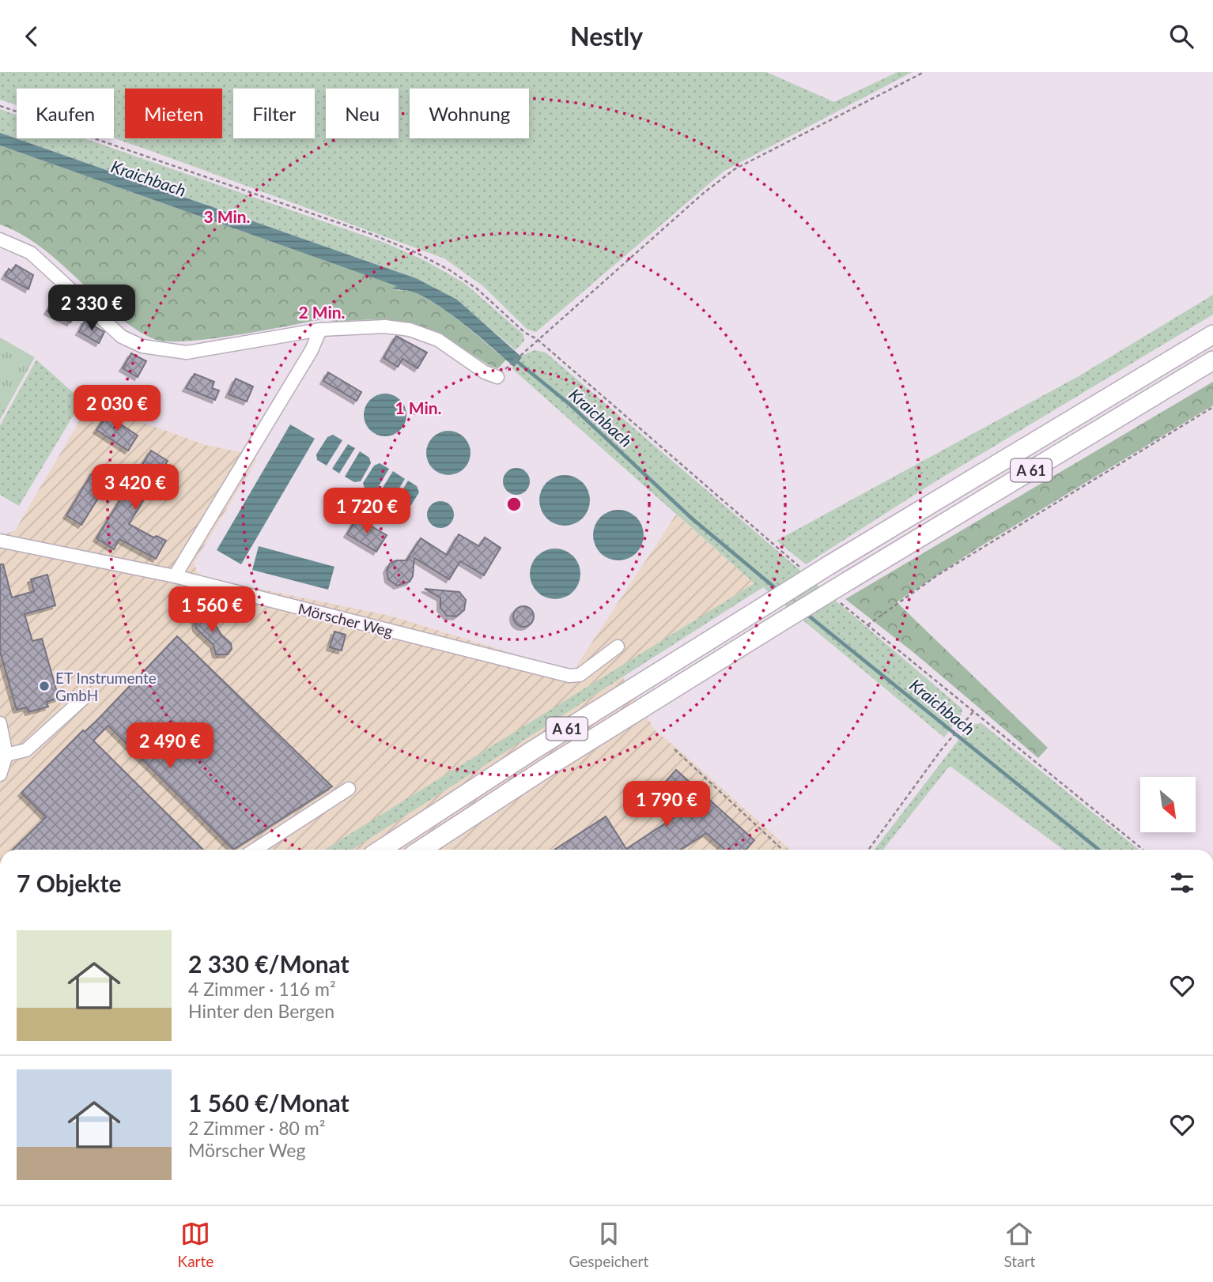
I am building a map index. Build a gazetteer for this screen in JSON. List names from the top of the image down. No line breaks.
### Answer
{"streets":{"highway":["A 61"],"street":["Mörscher Weg"]},"water":["Kraichbach"],"places":["ET Instrumente GmbH"],"north":"bottom right","page":{"header":"Nestly","chip":["Kaufen","Mieten","Filter","Neu","Wohnung"],"price":["2 330 €","2 030 €","3 420 €","1 720 €","1 560 €","2 490 €","1 790 €"],"heading":"7 Objekte","list":[{"name":"2 330 €/Monat","note":"4 Zimmer · 116 m² · Hinter den Bergen"},{"name":"1 560 €/Monat","note":"2 Zimmer · 80 m² · Mörscher Weg"}],"tabs":["Karte","Gespeichert","Start"]},"rings":["3 Min.","2 Min.","1 Min."]}
